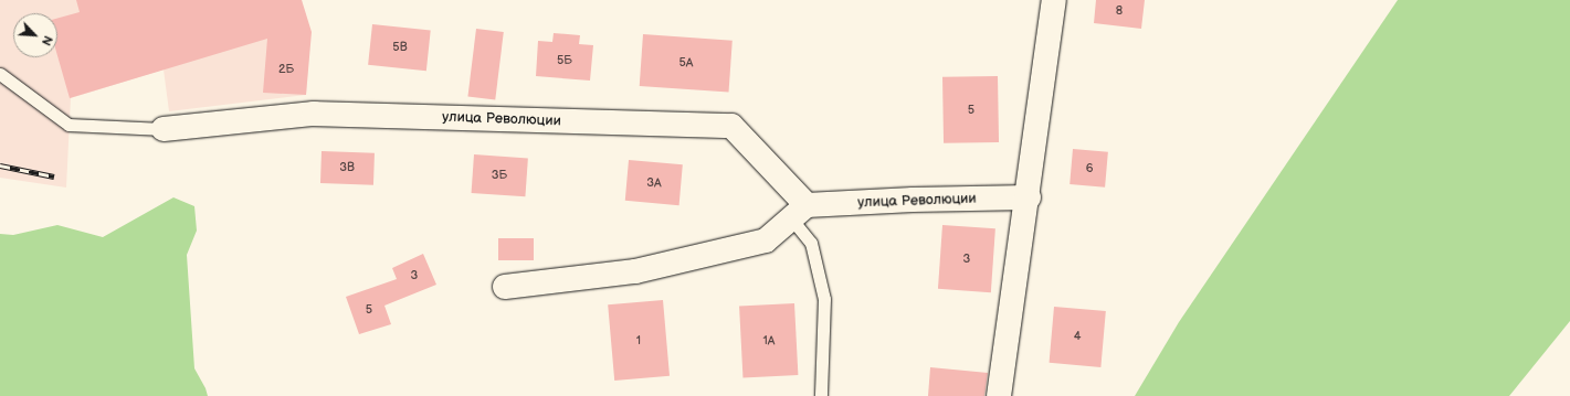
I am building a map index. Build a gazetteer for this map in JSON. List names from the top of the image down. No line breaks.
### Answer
{"streets":{"street":["улица Революции"]},"house_numbers":["8","5В","5Б","5А","2Б","5","3В","6","3Б","3А","3","3","5","4","1","1А"],"north":"bottom right"}
